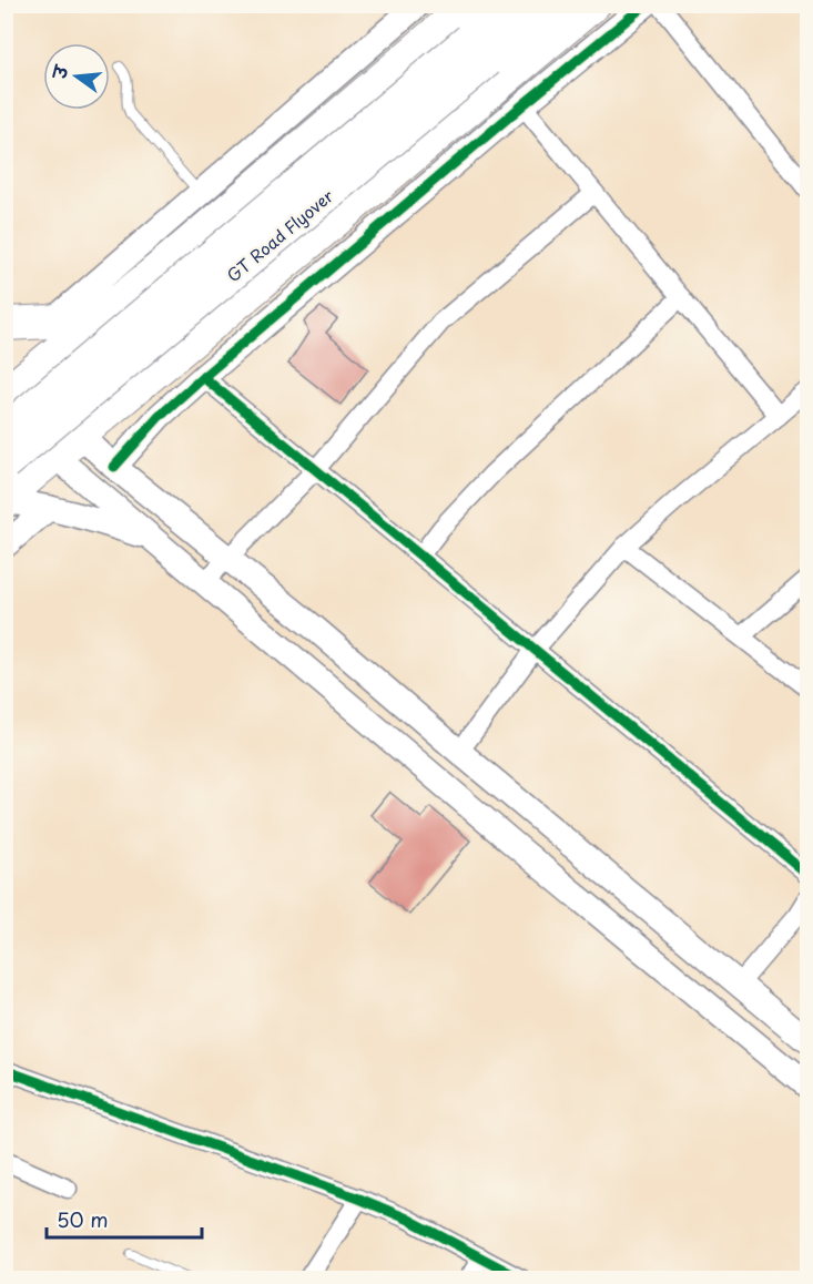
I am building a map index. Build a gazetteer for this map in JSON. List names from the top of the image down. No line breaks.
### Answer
{"streets":{"highway":["GT Road Flyover"]},"scale_bar":"50 m","north":"left"}
